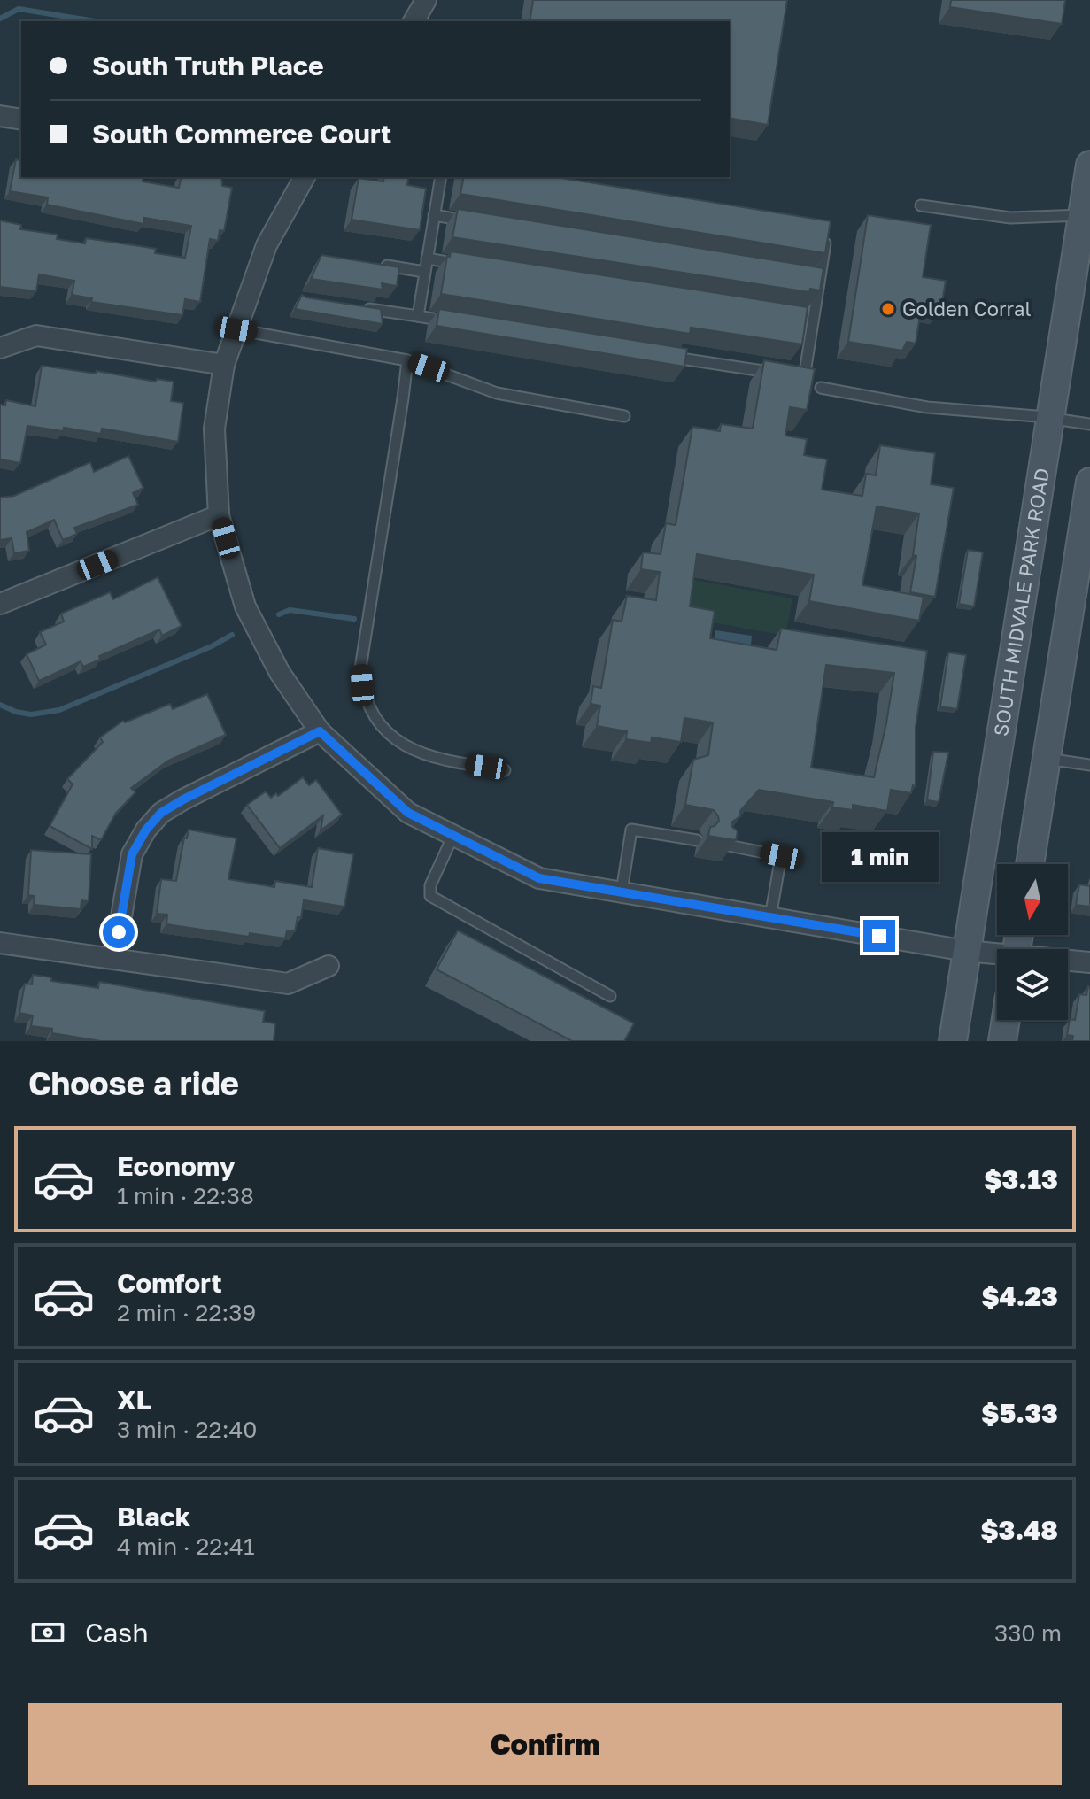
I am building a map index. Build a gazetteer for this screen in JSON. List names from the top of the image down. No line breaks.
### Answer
{"streets":{"main road":["SOUTH MIDVALE PARK ROAD"]},"places":["Golden Corral"],"north":"bottom","page":{"banner":["South Truth Place","South Commerce Court"],"bubble":"1 min","heading":"Choose a ride","list":[{"name":"Economy","note":"1 min · 22:38","value":"$3.13"},{"name":"Comfort","note":"2 min · 22:39","value":"$4.23"},{"name":"XL","note":"3 min · 22:40","value":"$5.33"},{"name":"Black","note":"4 min · 22:41","value":"$3.48"}],"pay":["Cash","330 m"],"buttons":"Confirm"}}
